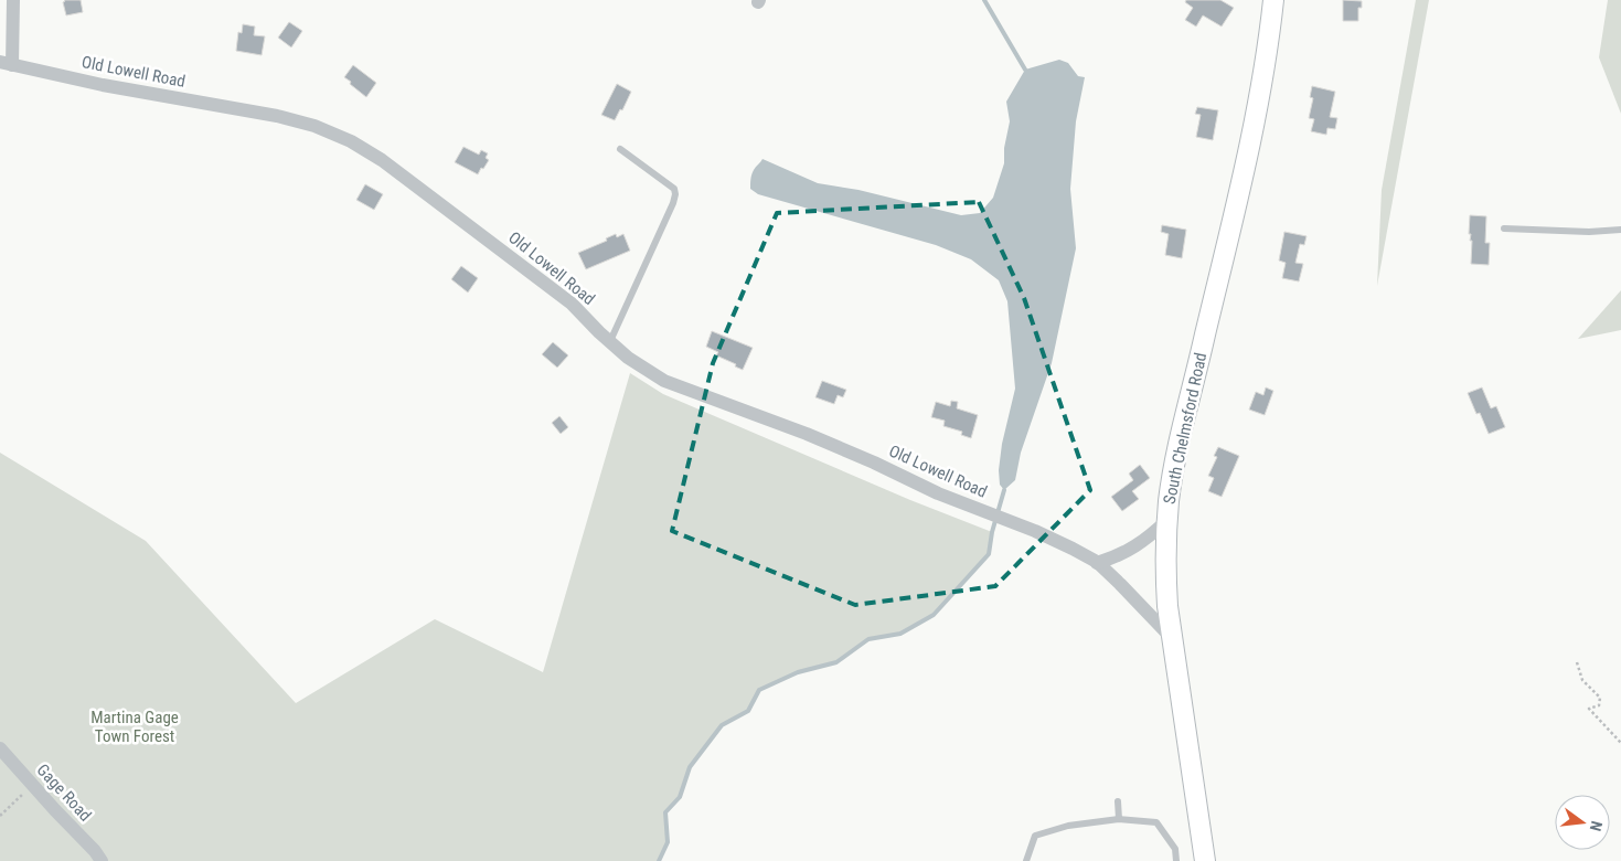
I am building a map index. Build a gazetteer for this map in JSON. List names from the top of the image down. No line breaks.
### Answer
{"streets":{"main road":["South Chelmsford Road"],"street":["Old Lowell Road","Gage Road"]},"crossings":[["Old Lowell Road","South Chelmsford Road"]],"parks":["Martina Gage Town Forest"],"north":"right"}
